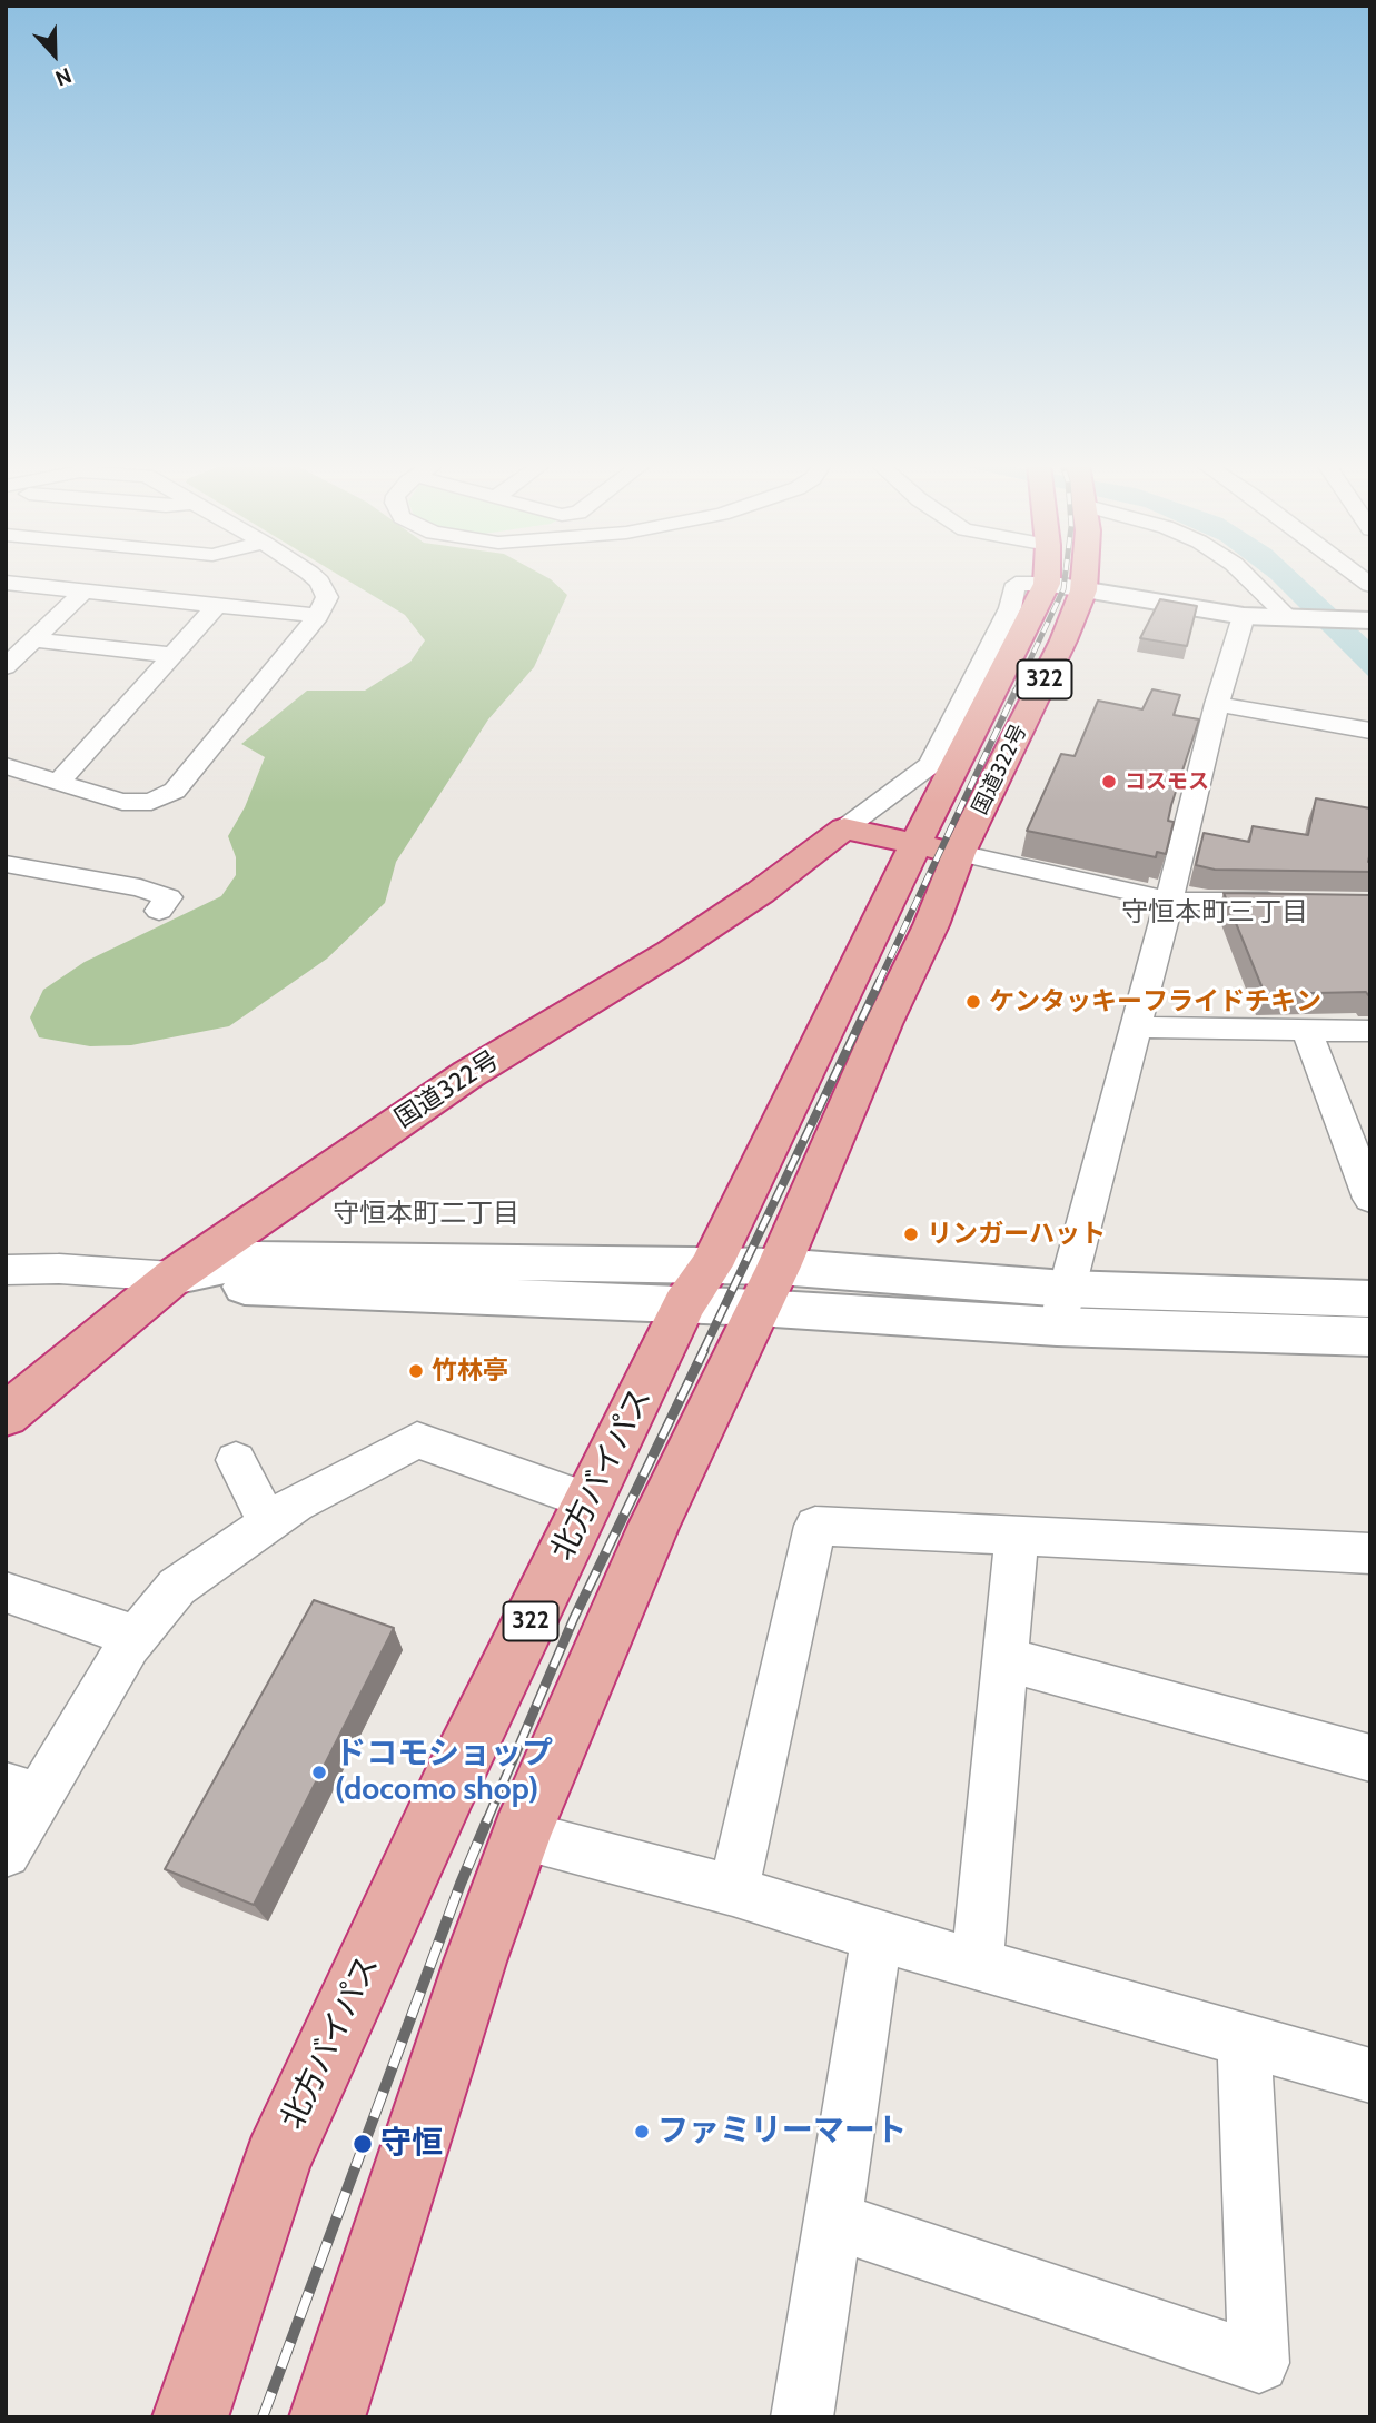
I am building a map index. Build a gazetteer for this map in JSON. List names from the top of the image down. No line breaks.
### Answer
{"streets":{"highway":["322","国道322号","北方バイパス"]},"crossings":[["322","国道322号"],["322","北方バイパス"],["国道322号","北方バイパス"]],"districts":["守恒本町三丁目","守恒本町二丁目"],"places":["コスモス","ケンタッキーフライドチキン","リンガーハット","竹林亭","ドコモショップ (docomo shop)","ファミリーマート","守恒"],"north":"bottom"}
